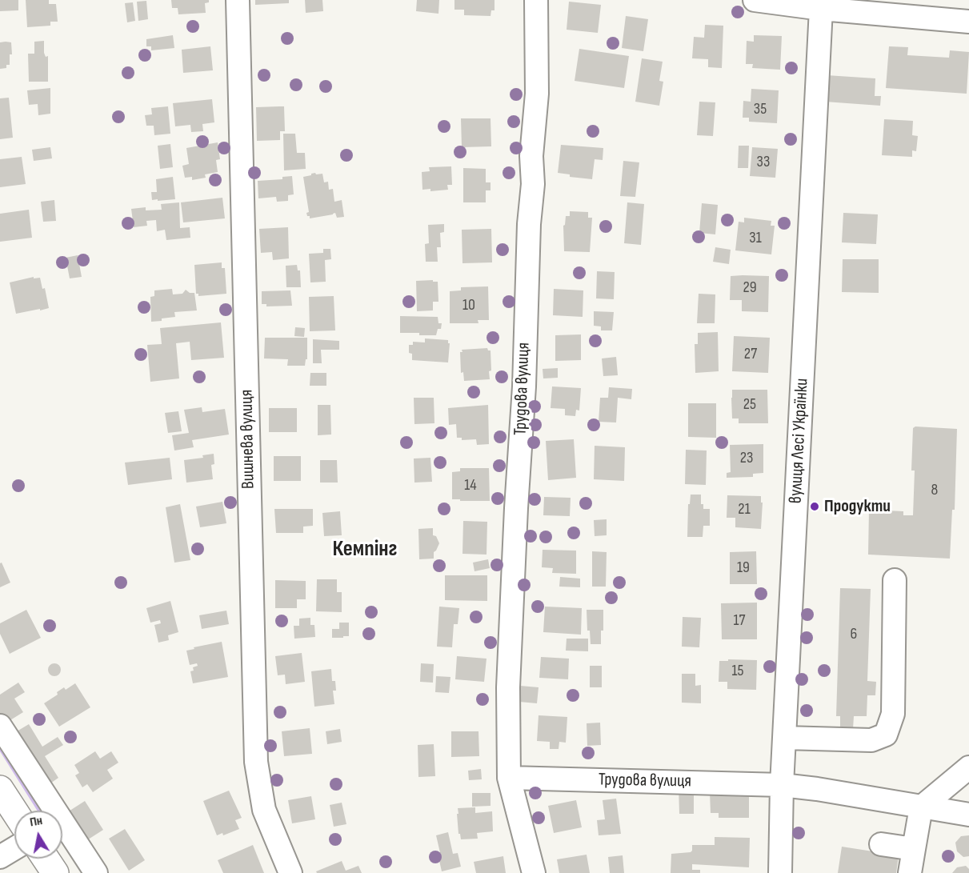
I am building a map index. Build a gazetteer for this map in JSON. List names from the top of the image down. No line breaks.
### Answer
{"streets":{"street":["Трудова вулиця","Вишнева вулиця","вулиця Лесі Українки"]},"crossings":[["Трудова вулиця","вулиця Лесі Українки"]],"districts":["Кемпінг"],"places":["Продукти"],"house_numbers":["35","33","31","29","10","27","25","23","14","8","21","19","17","6","15"],"north":"top"}
